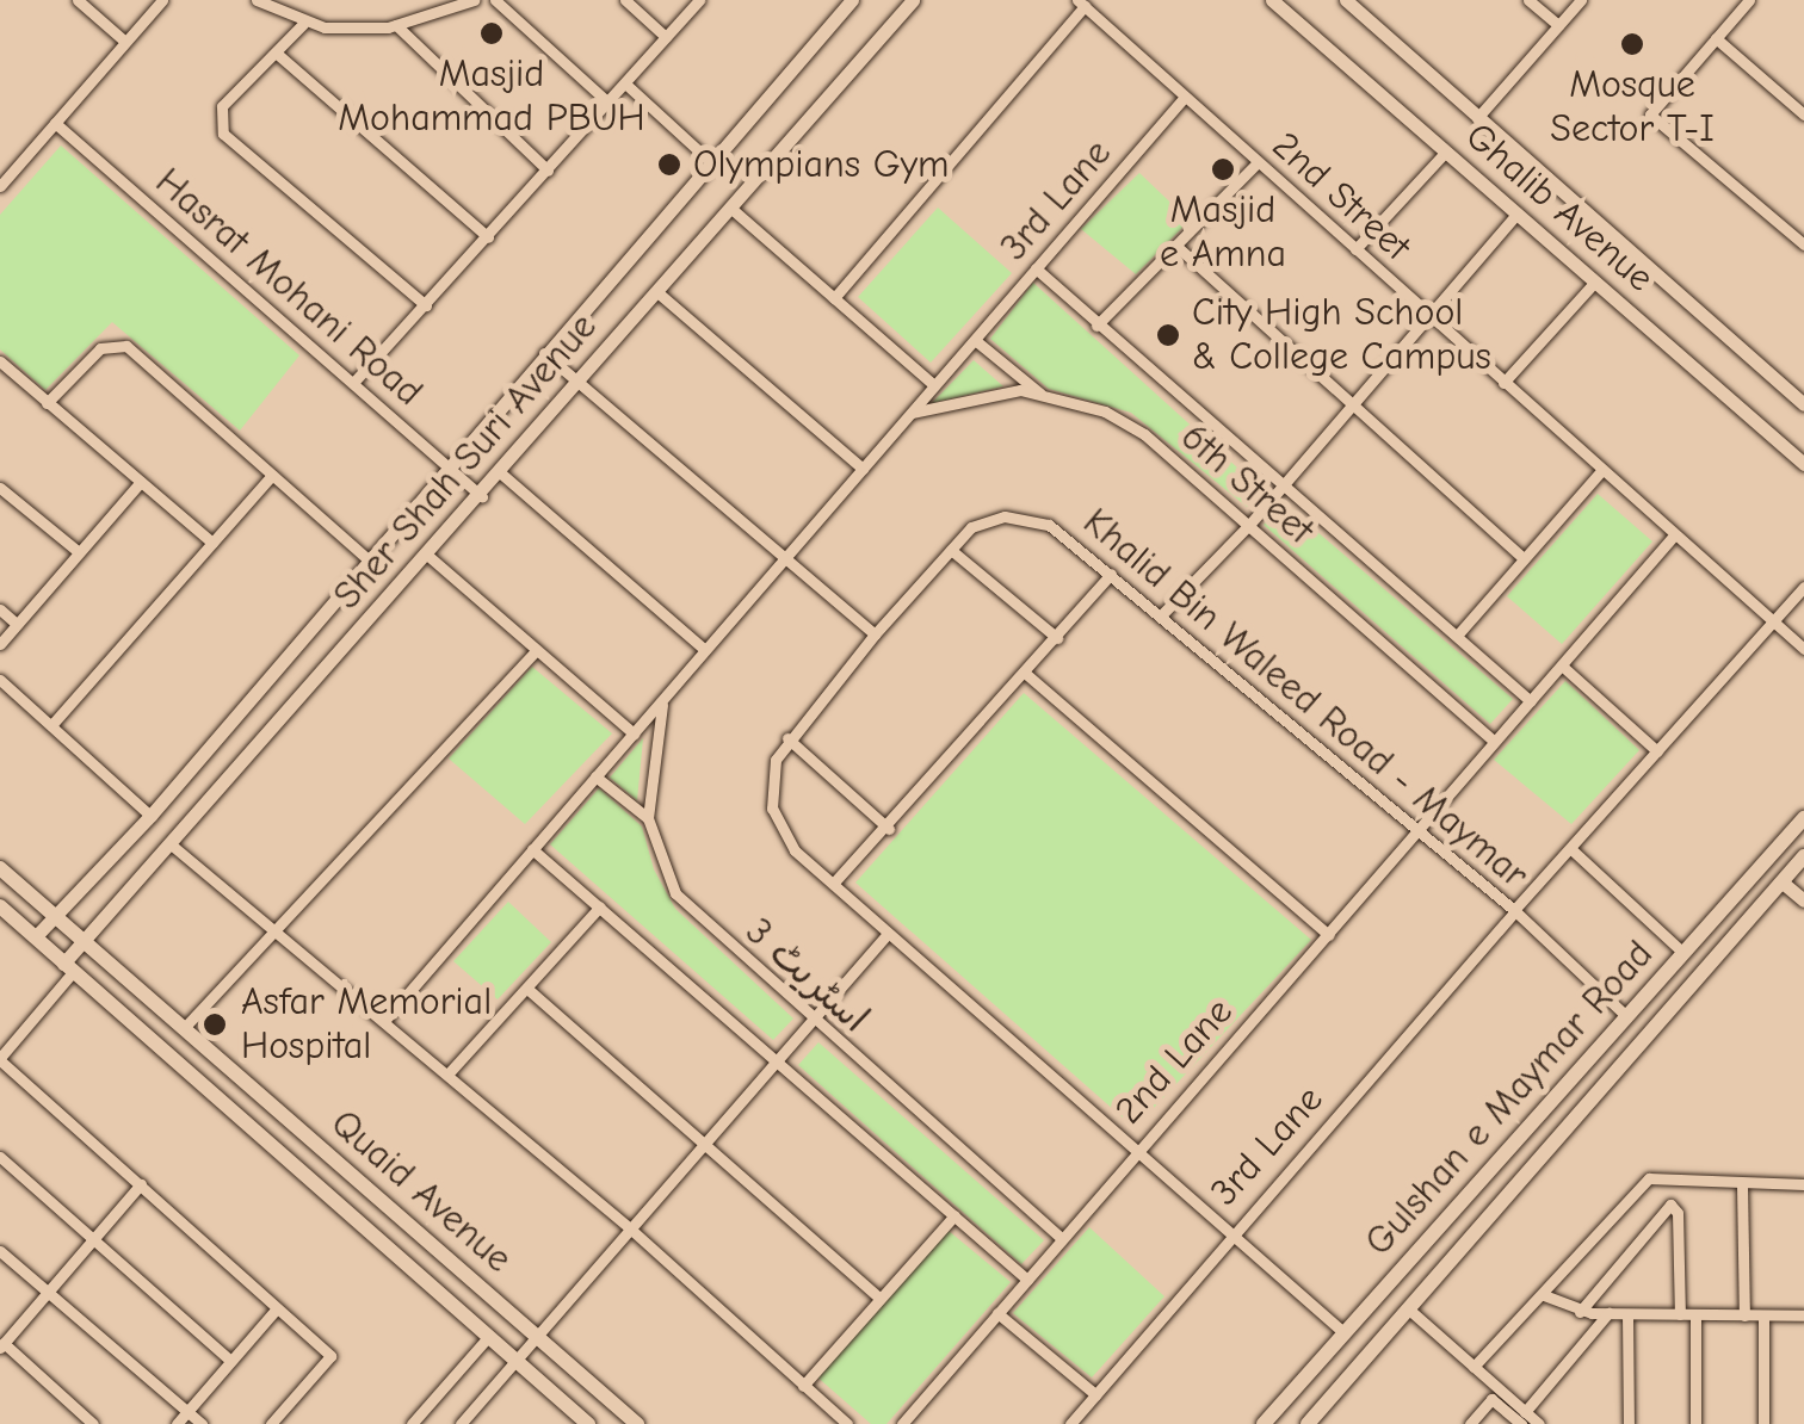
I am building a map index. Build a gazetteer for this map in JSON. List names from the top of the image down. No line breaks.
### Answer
{"streets":{"main road":["Gulshan e Maymar Road","Quaid Avenue"],"street":["2nd Street","3rd Lane","Ghalib Avenue","Hasrat Mohani Road","Sher Shah Suri Avenue","6th Street","Khalid Bin Waleed Road - Maymar","اسٹریٹ 3","2nd Lane"]},"crossings":[["2nd Street","3rd Lane"],["3rd Lane","6th Street"],["3rd Lane","Khalid Bin Waleed Road - Maymar"],["Hasrat Mohani Road","Sher Shah Suri Avenue"],["Sher Shah Suri Avenue","Quaid Avenue"],["6th Street","2nd Lane"],["Khalid Bin Waleed Road - Maymar","2nd Lane"],["Khalid Bin Waleed Road - Maymar","Gulshan e Maymar Road"],["اسٹریٹ 3","2nd Lane"]],"places":["Masjid Mohammad PBUH","Mosque Sector T-I","Olympians Gym","Masjid e Amna","City High School & College Campus","Asfar Memorial Hospital"]}
